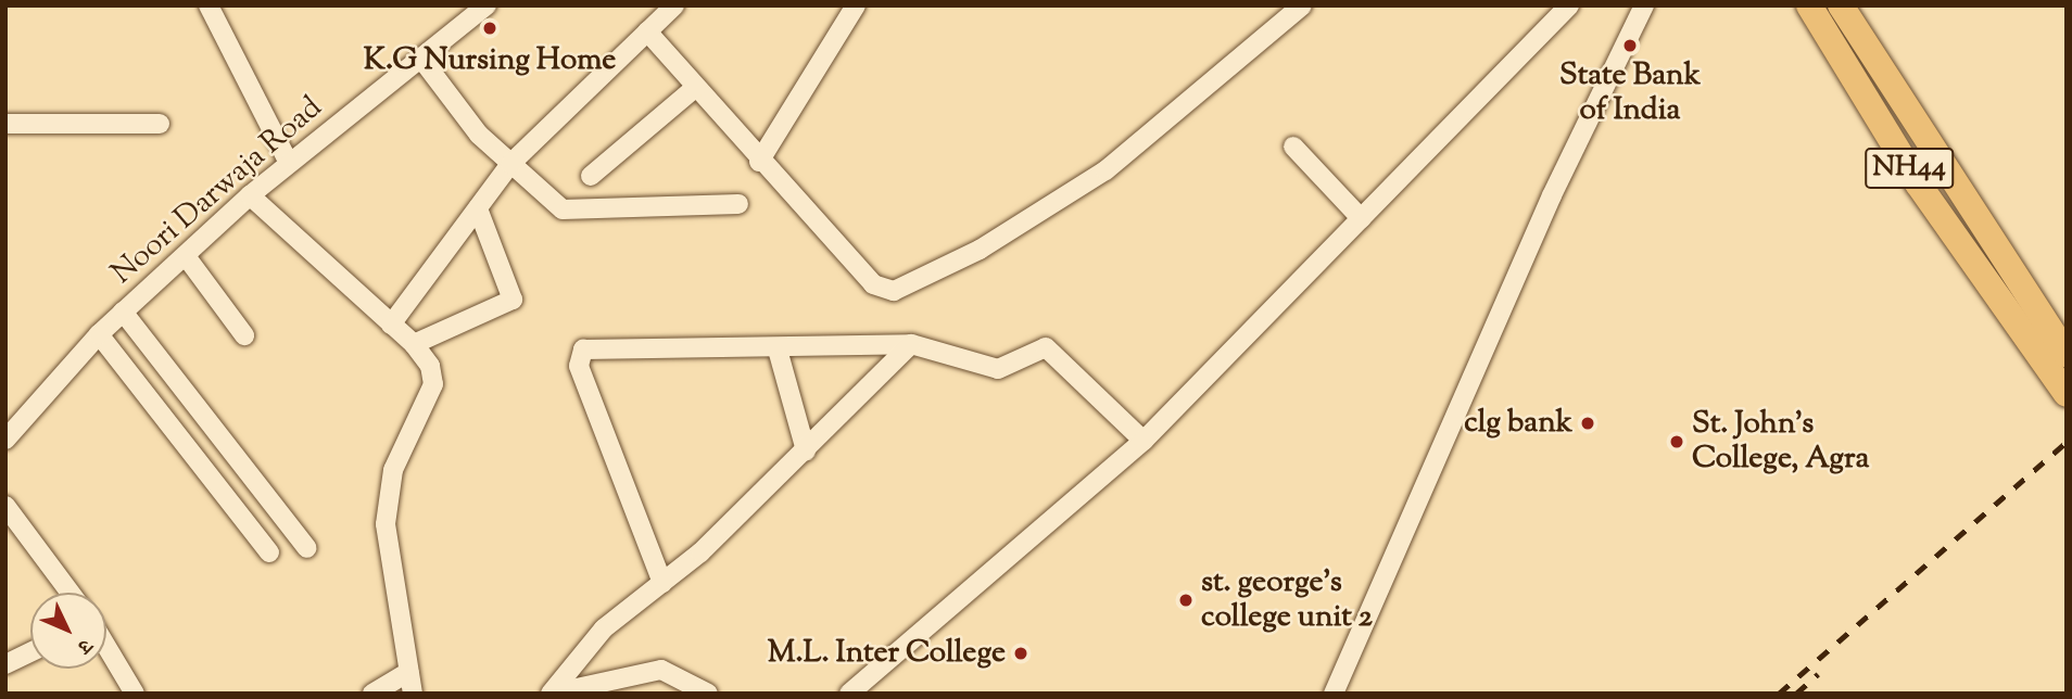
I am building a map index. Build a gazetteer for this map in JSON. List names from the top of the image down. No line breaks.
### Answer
{"streets":{"highway":["NH44"],"street":["Noori Darwaja Road"]},"places":["K.G Nursing Home","State Bank of India","clg bank","St. John's College, Agra","st. george's college unit 2","M.L. Inter College"],"north":"bottom right"}
